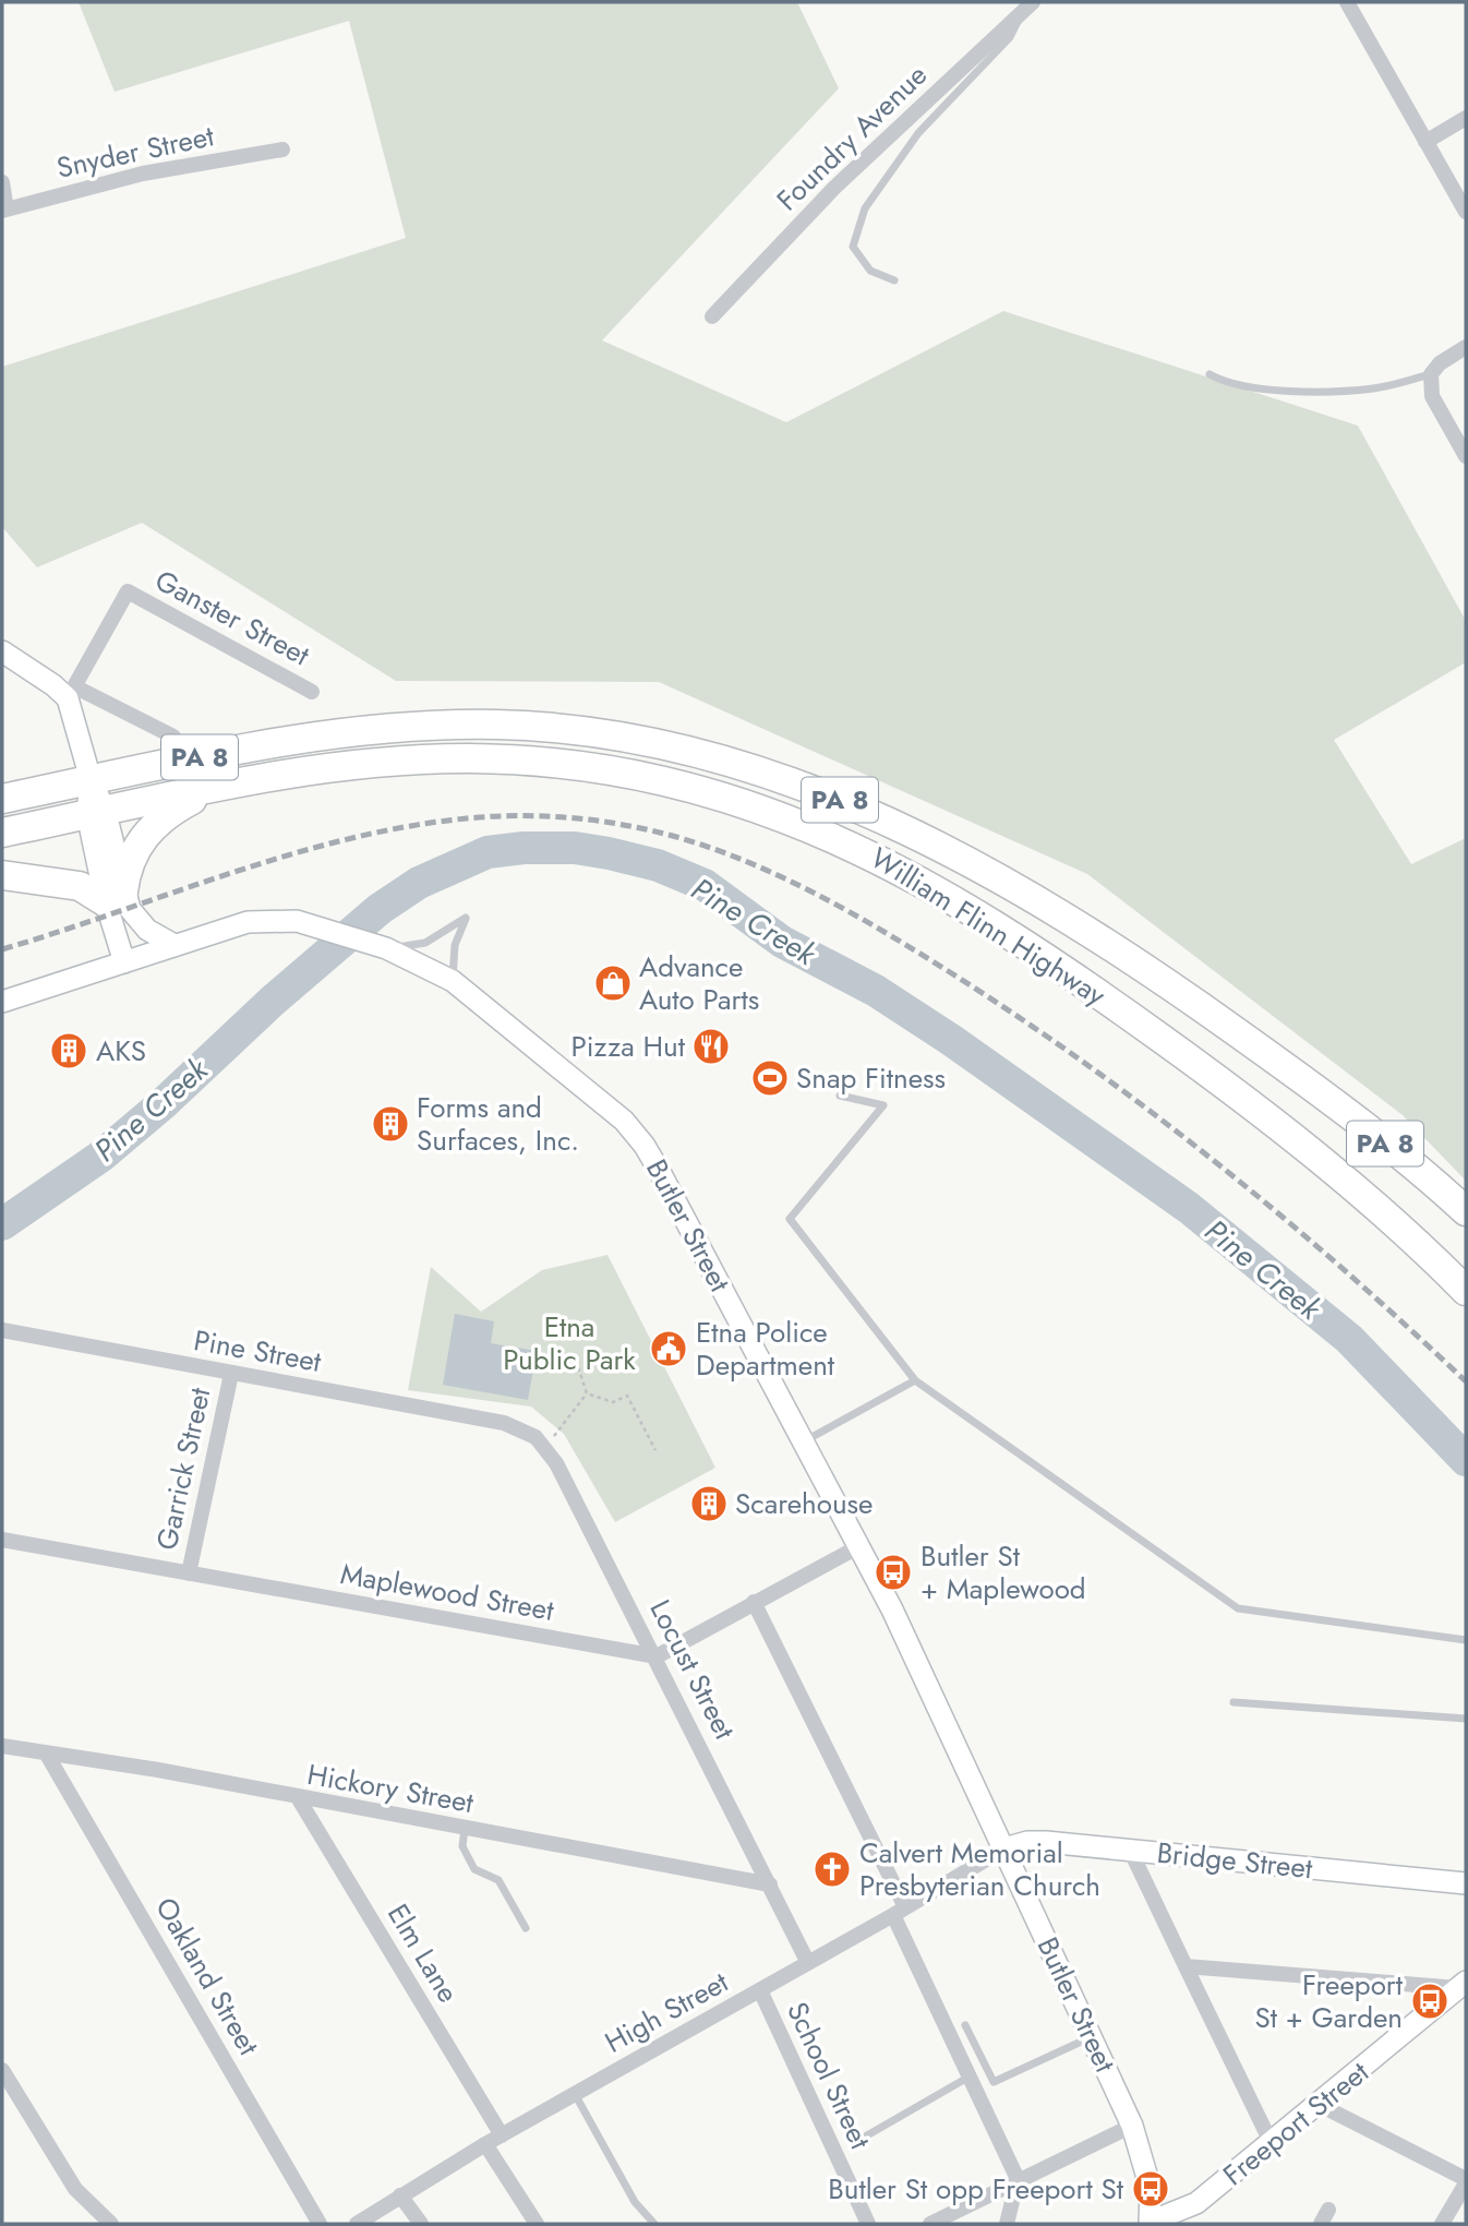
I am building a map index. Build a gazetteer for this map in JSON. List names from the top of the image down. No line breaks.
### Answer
{"streets":{"highway":["PA 8","William Flinn Highway"],"street":["Foundry Avenue","Snyder Street","Ganster Street","Butler Street","Pine Street","Garrick Street","Maplewood Street","Locust Street","Hickory Street","Bridge Street","Elm Lane","Oakland Street","High Street","School Street","Freeport Street"]},"crossings":[["PA 8","William Flinn Highway"],["Butler Street","Bridge Street"],["Butler Street","High Street"],["Butler Street","Freeport Street"],["Pine Street","Garrick Street"],["Pine Street","Locust Street"],["Garrick Street","Maplewood Street"],["Maplewood Street","Locust Street"],["Locust Street","Hickory Street"],["Locust Street","High Street"],["Hickory Street","Elm Lane"],["Hickory Street","Oakland Street"],["Bridge Street","High Street"],["Elm Lane","High Street"],["High Street","School Street"]],"water":["Pine Creek"],"parks":["Etna Public Park"],"places":{"shop":["Advance Auto Parts"],"restaurant":["Pizza Hut"],"building":["AKS","Forms and Surfaces, Inc.","Scarehouse"],"sports":["Snap Fitness"],"public building":["Etna Police Department"],"bus stop":["Butler St + Maplewood","Freeport St + Garden","Butler St opp Freeport St"],"church":["Calvert Memorial Presbyterian Church"]}}
